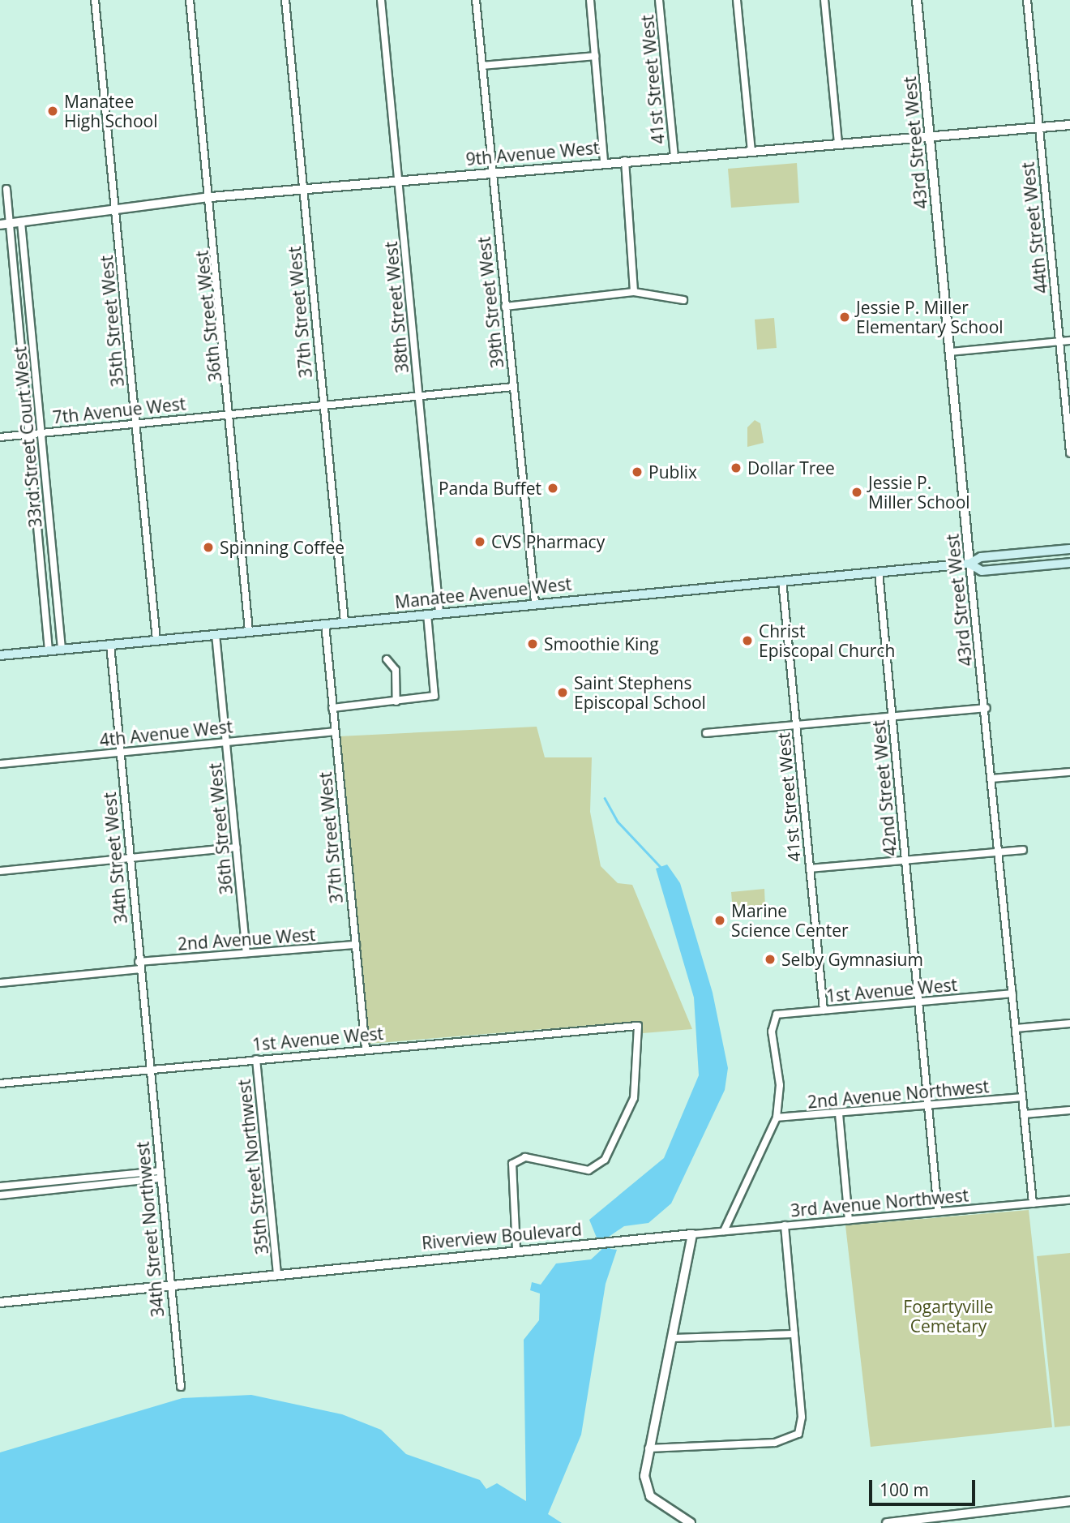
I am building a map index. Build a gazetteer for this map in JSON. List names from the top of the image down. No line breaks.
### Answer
{"streets":{"main road":["Manatee Avenue West"],"street":["41st Street West","43rd Street West","9th Avenue West","44th Street West","39th Street West","38th Street West","37th Street West","36th Street West","35th Street West","7th Avenue West","33rd Street Court West","4th Avenue West","42nd Street West","34th Street West","2nd Avenue West","1st Avenue West","2nd Avenue Northwest","35th Street Northwest","3rd Avenue Northwest","34th Street Northwest","Riverview Boulevard"]},"crossings":[["41st Street West","9th Avenue West"],["41st Street West","Manatee Avenue West"],["41st Street West","1st Avenue West"],["43rd Street West","9th Avenue West"],["43rd Street West","Manatee Avenue West"],["43rd Street West","1st Avenue West"],["43rd Street West","2nd Avenue Northwest"],["43rd Street West","3rd Avenue Northwest"],["9th Avenue West","44th Street West"],["9th Avenue West","39th Street West"],["9th Avenue West","38th Street West"],["9th Avenue West","37th Street West"],["9th Avenue West","36th Street West"],["9th Avenue West","35th Street West"],["9th Avenue West","33rd Street Court West"],["39th Street West","7th Avenue West"],["39th Street West","Manatee Avenue West"],["38th Street West","7th Avenue West"],["38th Street West","Manatee Avenue West"],["37th Street West","7th Avenue West"],["37th Street West","Manatee Avenue West"],["37th Street West","4th Avenue West"],["37th Street West","2nd Avenue West"],["37th Street West","1st Avenue West"],["36th Street West","7th Avenue West"],["36th Street West","Manatee Avenue West"],["36th Street West","4th Avenue West"],["36th Street West","2nd Avenue West"],["35th Street West","7th Avenue West"],["35th Street West","Manatee Avenue West"],["7th Avenue West","33rd Street Court West"],["33rd Street Court West","Manatee Avenue West"],["Manatee Avenue West","42nd Street West"],["Manatee Avenue West","34th Street West"],["4th Avenue West","34th Street West"],["42nd Street West","1st Avenue West"],["42nd Street West","2nd Avenue Northwest"],["42nd Street West","3rd Avenue Northwest"],["34th Street West","2nd Avenue West"],["34th Street West","1st Avenue West"],["34th Street West","34th Street Northwest"],["1st Avenue West","2nd Avenue Northwest"],["1st Avenue West","35th Street Northwest"],["1st Avenue West","34th Street Northwest"],["1st Avenue West","Riverview Boulevard"],["35th Street Northwest","Riverview Boulevard"],["3rd Avenue Northwest","Riverview Boulevard"],["34th Street Northwest","Riverview Boulevard"]],"parks":["Fogartyville Cemetary"],"places":["Manatee High School","Jessie P. Miller Elementary School","Dollar Tree","Publix","Panda Buffet","Jessie P. Miller School","CVS Pharmacy","Spinning Coffee","Christ Episcopal Church","Smoothie King","Saint Stephens Episcopal School","Marine Science Center","Selby Gymnasium"],"scale_bar":"100 m"}
